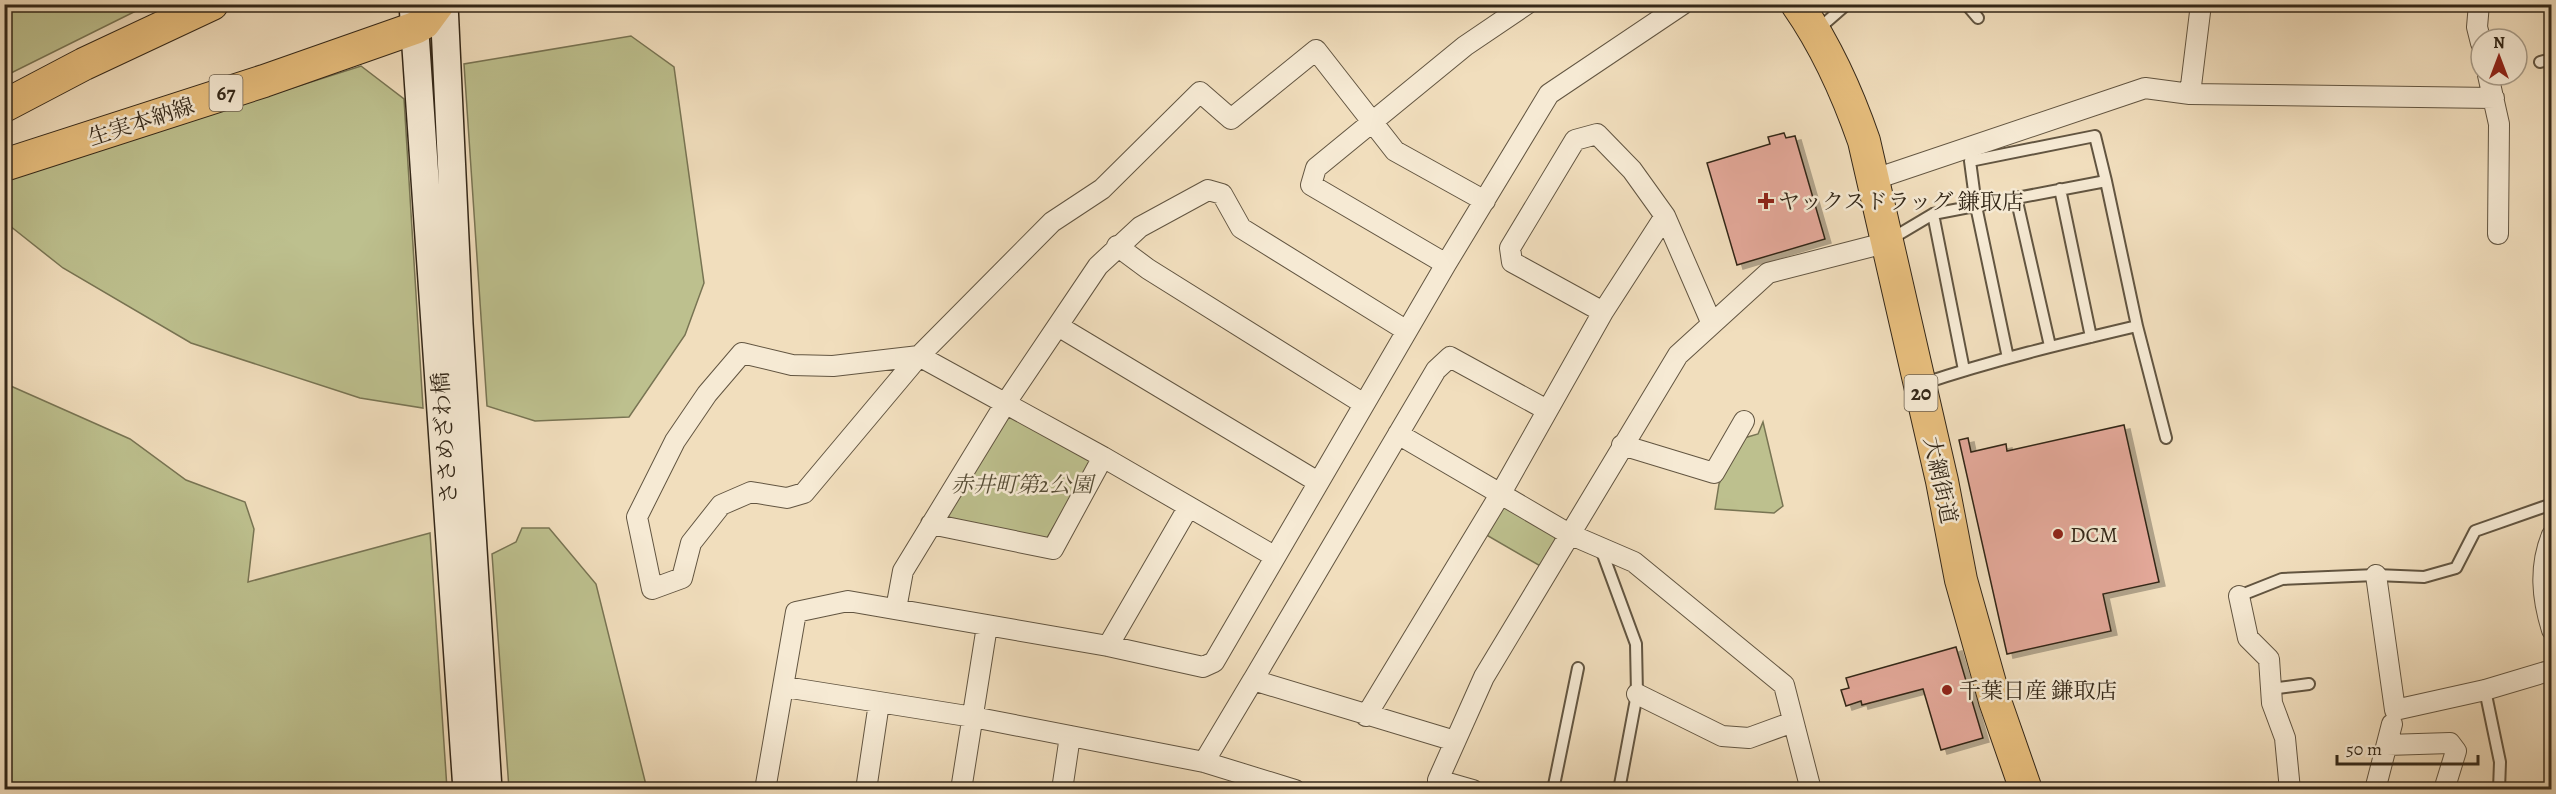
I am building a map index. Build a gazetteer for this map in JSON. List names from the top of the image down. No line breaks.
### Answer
{"streets":{"main road":["67","生実本納線","20","大網街道"],"street":["ささめざわ橋"]},"parks":["赤井町第2公園"],"places":{"health":["ヤックスドラッグ 鎌取店"],"other":["DCM","千葉日産 鎌取店"]},"scale_bar":"50 m","north":"top"}
